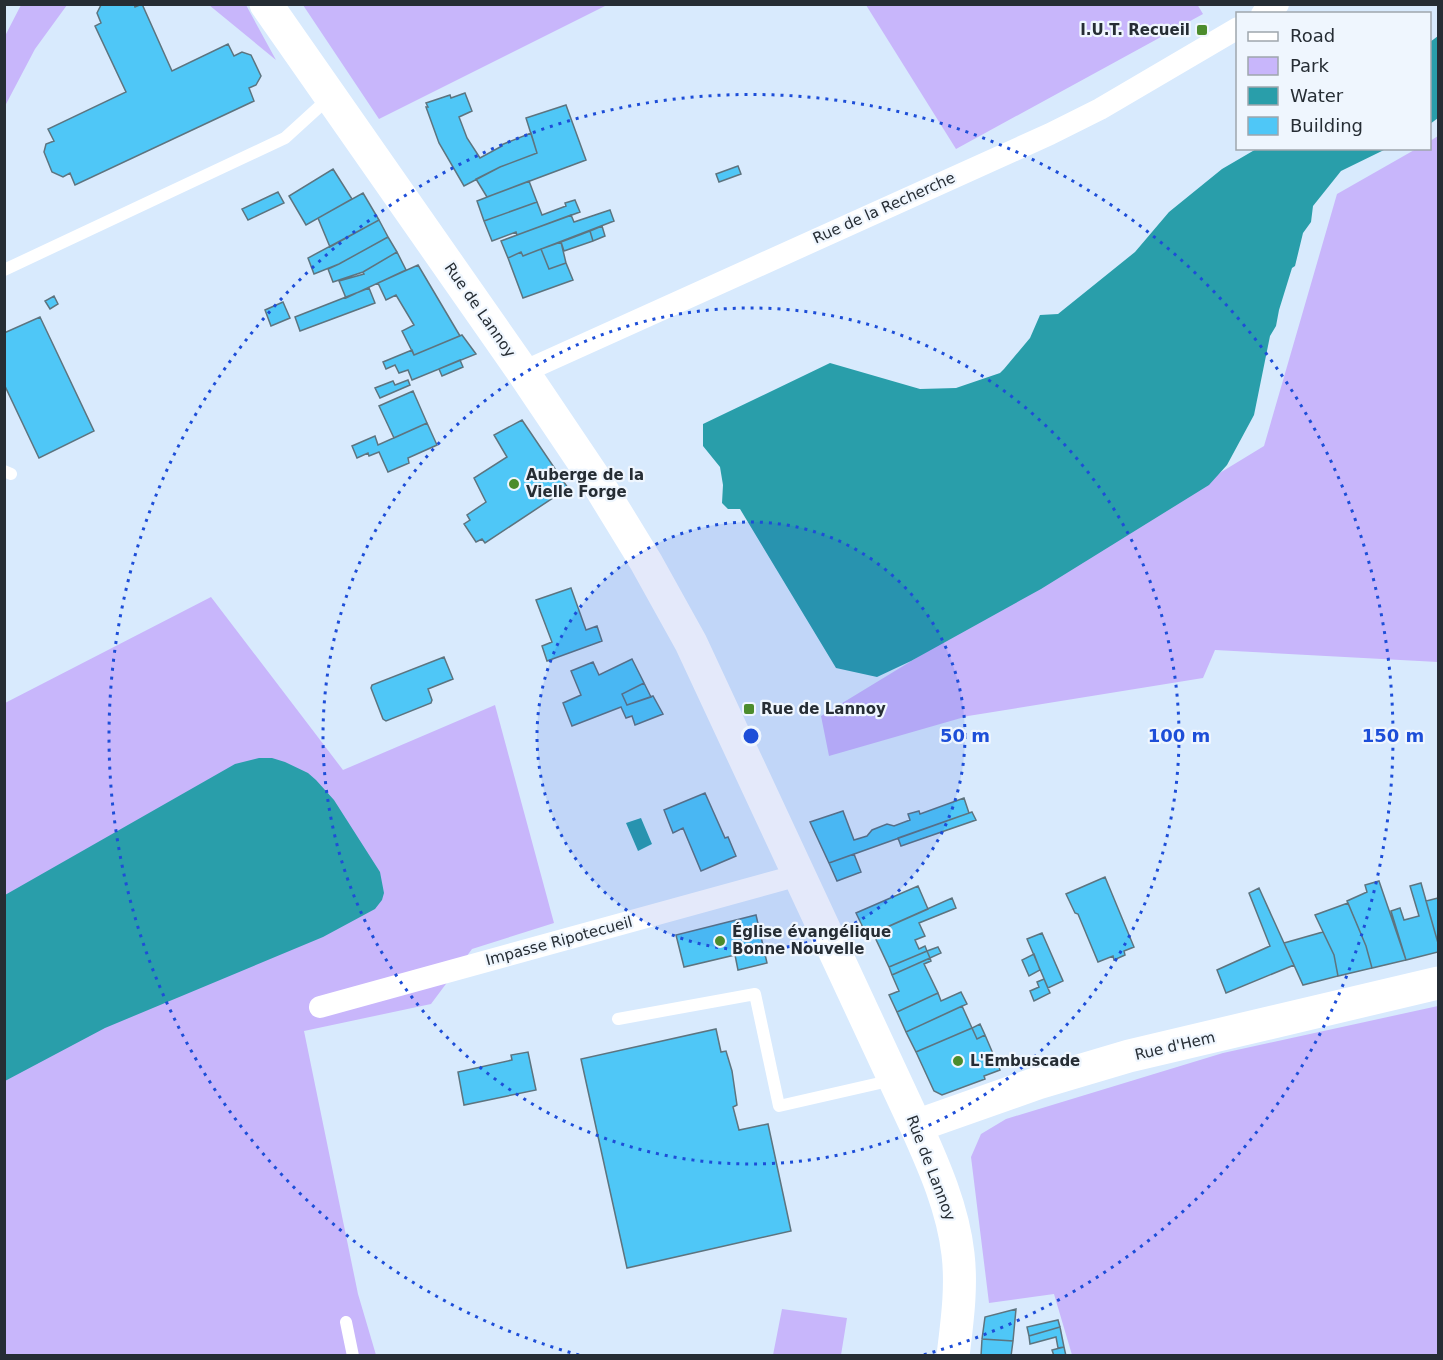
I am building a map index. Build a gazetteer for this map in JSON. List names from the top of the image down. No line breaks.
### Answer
{"streets":{"main road":["Rue de Lannoy","Rue d'Hem"],"street":["Rue de la Recherche","Impasse Ripotecueil"]},"crossings":[["Rue de la Recherche","Rue de Lannoy"],["Rue de Lannoy","Impasse Ripotecueil"],["Rue de Lannoy","Rue d'Hem"]],"places":{"transit":["I.U.T. Recueil","Rue de Lannoy"],"other":["Auberge de la Vielle Forge","Église évangélique Bonne Nouvelle","L'Embuscade"]},"legend":["Road","Park","Water","Building"],"rings":["50 m","100 m","150 m"]}
